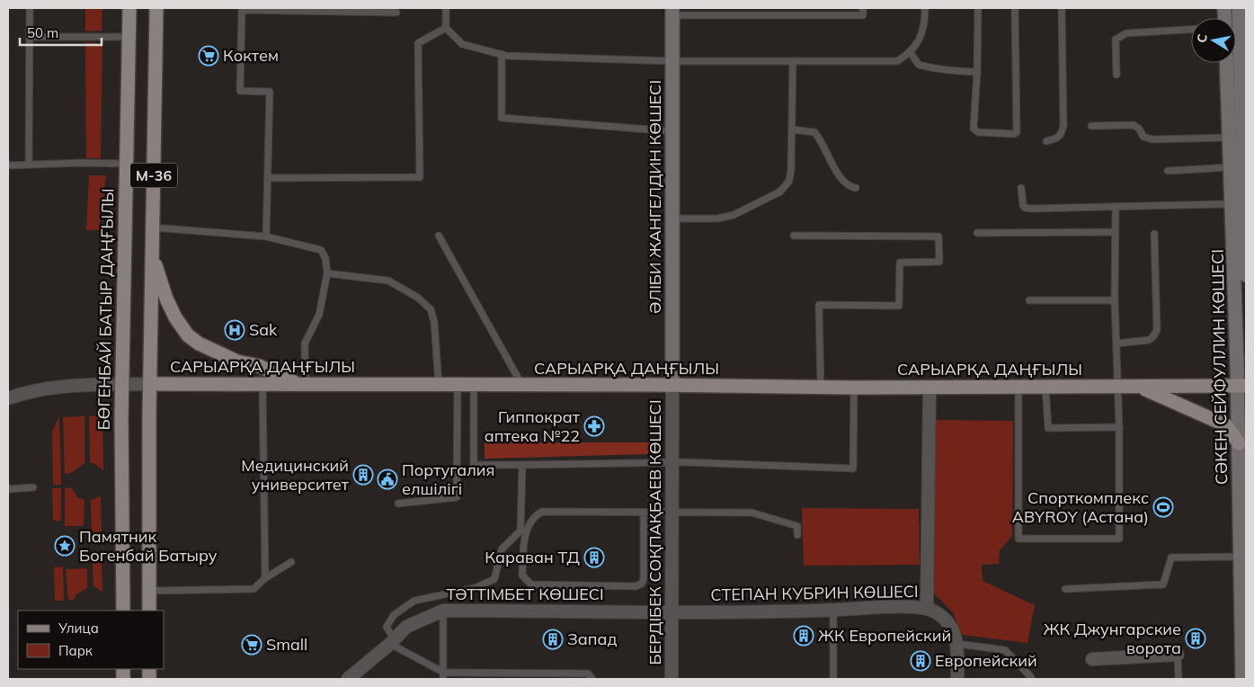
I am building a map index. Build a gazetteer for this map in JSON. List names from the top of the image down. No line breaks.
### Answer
{"streets":{"main road":["M-36","ӘЛІБИ ЖАНГЕЛДИН КӨШЕСІ","БӨГЕНБАЙ БАТЫР ДАҢҒЫЛЫ","САРЫАРҚА ДАҢҒЫЛЫ","СӘКЕН СЕЙФУЛЛИН КӨШЕСІ"],"street":["БЕРДІБЕК СОҚПАҚБАЕВ КӨШЕСІ","СТЕПАН КУБРИН КӨШЕСІ","ТӘТТІМБЕТ КӨШЕСІ"]},"crossings":[["M-36","САРЫАРҚА ДАҢҒЫЛЫ"],["ӘЛІБИ ЖАНГЕЛДИН КӨШЕСІ","САРЫАРҚА ДАҢҒЫЛЫ"],["ӘЛІБИ ЖАНГЕЛДИН КӨШЕСІ","БЕРДІБЕК СОҚПАҚБАЕВ КӨШЕСІ"],["БӨГЕНБАЙ БАТЫР ДАҢҒЫЛЫ","САРЫАРҚА ДАҢҒЫЛЫ"],["САРЫАРҚА ДАҢҒЫЛЫ","СӘКЕН СЕЙФУЛЛИН КӨШЕСІ"],["САРЫАРҚА ДАҢҒЫЛЫ","БЕРДІБЕК СОҚПАҚБАЕВ КӨШЕСІ"],["БЕРДІБЕК СОҚПАҚБАЕВ КӨШЕСІ","СТЕПАН КУБРИН КӨШЕСІ"],["БЕРДІБЕК СОҚПАҚБАЕВ КӨШЕСІ","ТӘТТІМБЕТ КӨШЕСІ"],["СТЕПАН КУБРИН КӨШЕСІ","ТӘТТІМБЕТ КӨШЕСІ"]],"places":{"supermarket":["Коктем","Small"],"hospital":["Sak"],"pharmacy":["Гиппократ аптека №22"],"building":["Медицинский университет","Караван ТД","ЖК Европейский","ЖК Джунгарские ворота","Запад","Европейский"],"public building":["Португалия елшілігі"],"sports":["Спорткомплекс ABYROY (Астана)"],"place":["Памятник Богенбай Батыру"]},"legend":["Улица","Парк"],"scale_bar":"50 m","north":"left"}
